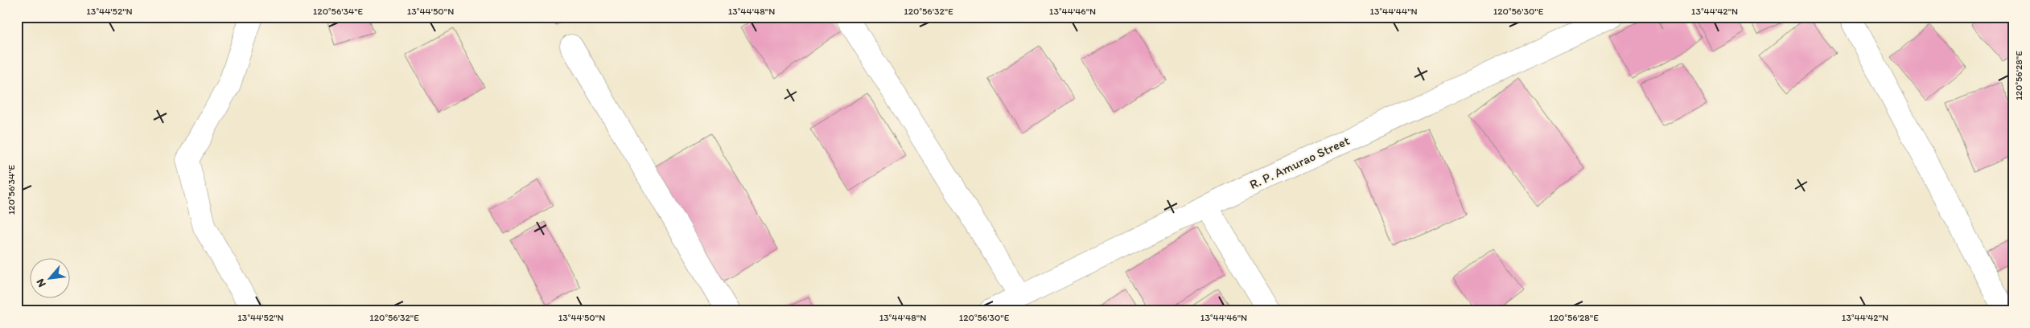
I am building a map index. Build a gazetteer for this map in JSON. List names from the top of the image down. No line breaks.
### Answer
{"streets":{"street":["R. P. Amurao Street"]},"north":"bottom left","coordinates":["13°44'52\"N","120°56'34\"E","13°44'50\"N","13°44'48\"N","120°56'32\"E","13°44'46\"N","13°44'44\"N","120°56'30\"E","13°44'42\"N","120°56'28\"E"]}
